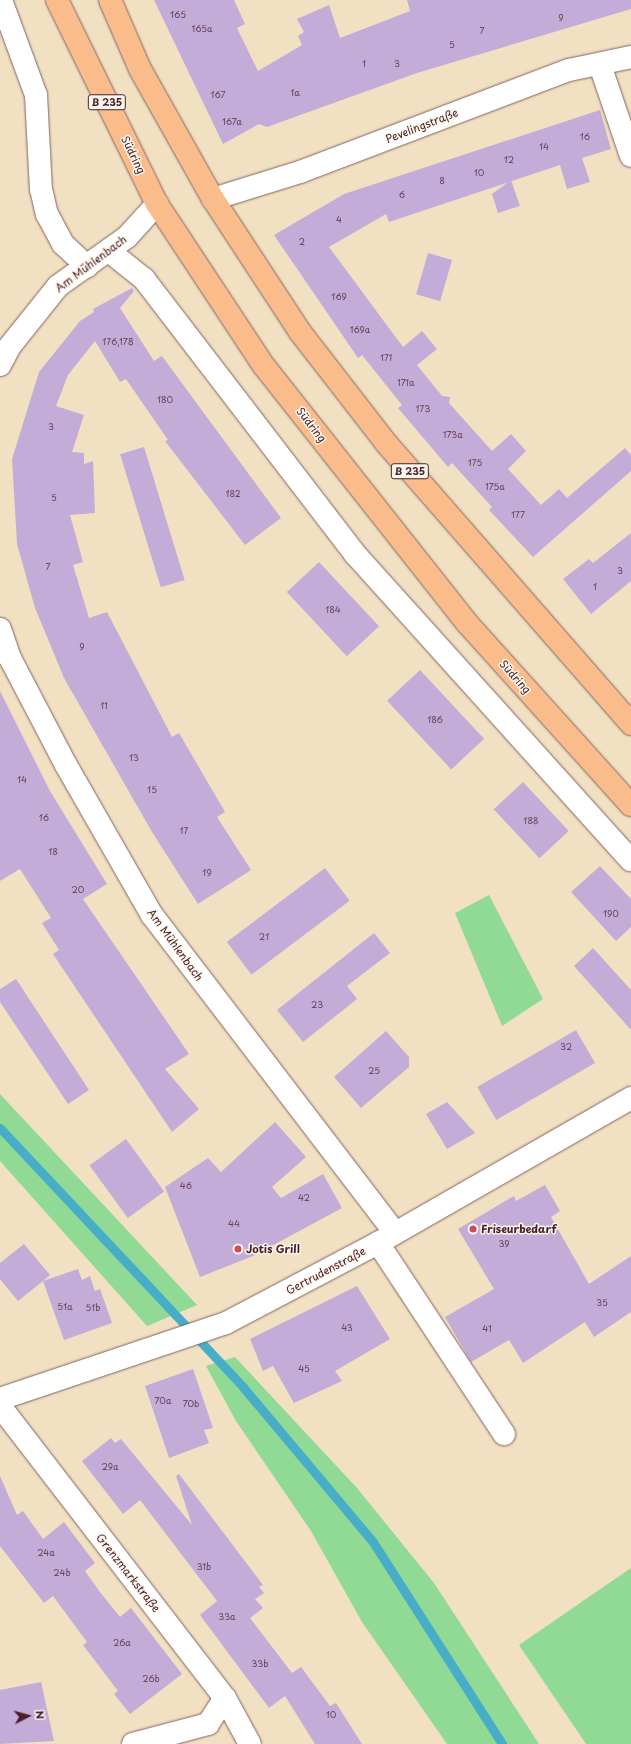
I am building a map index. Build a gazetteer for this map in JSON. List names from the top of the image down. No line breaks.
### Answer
{"streets":{"main road":["B 235","Südring"],"street":["Pevelingstraße","Am Mühlenbach","Gertrudenstraße","Grenzmarkstraße"]},"crossings":[["B 235","Pevelingstraße"],["Südring","Am Mühlenbach"],["Am Mühlenbach","Gertrudenstraße"]],"places":["Friseurbedarf","Jotis Grill"],"house_numbers":["165","9","165a","7","5","1","3","1a","167","167a","16","14","12","10","8","6","4","2","169","169a","176,178","171","171a","180","173","3","173a","175","175a","182","5","177","7","3","1","184","9","11","186","13","14","15","16","188","17","18","19","20","190","21","23","32","25","46","42","44","39","35","51a","51b","43","41","45","70a","70b","29a","24a","31b","24b","33a","26a","33b","26b","10"],"north":"right"}
